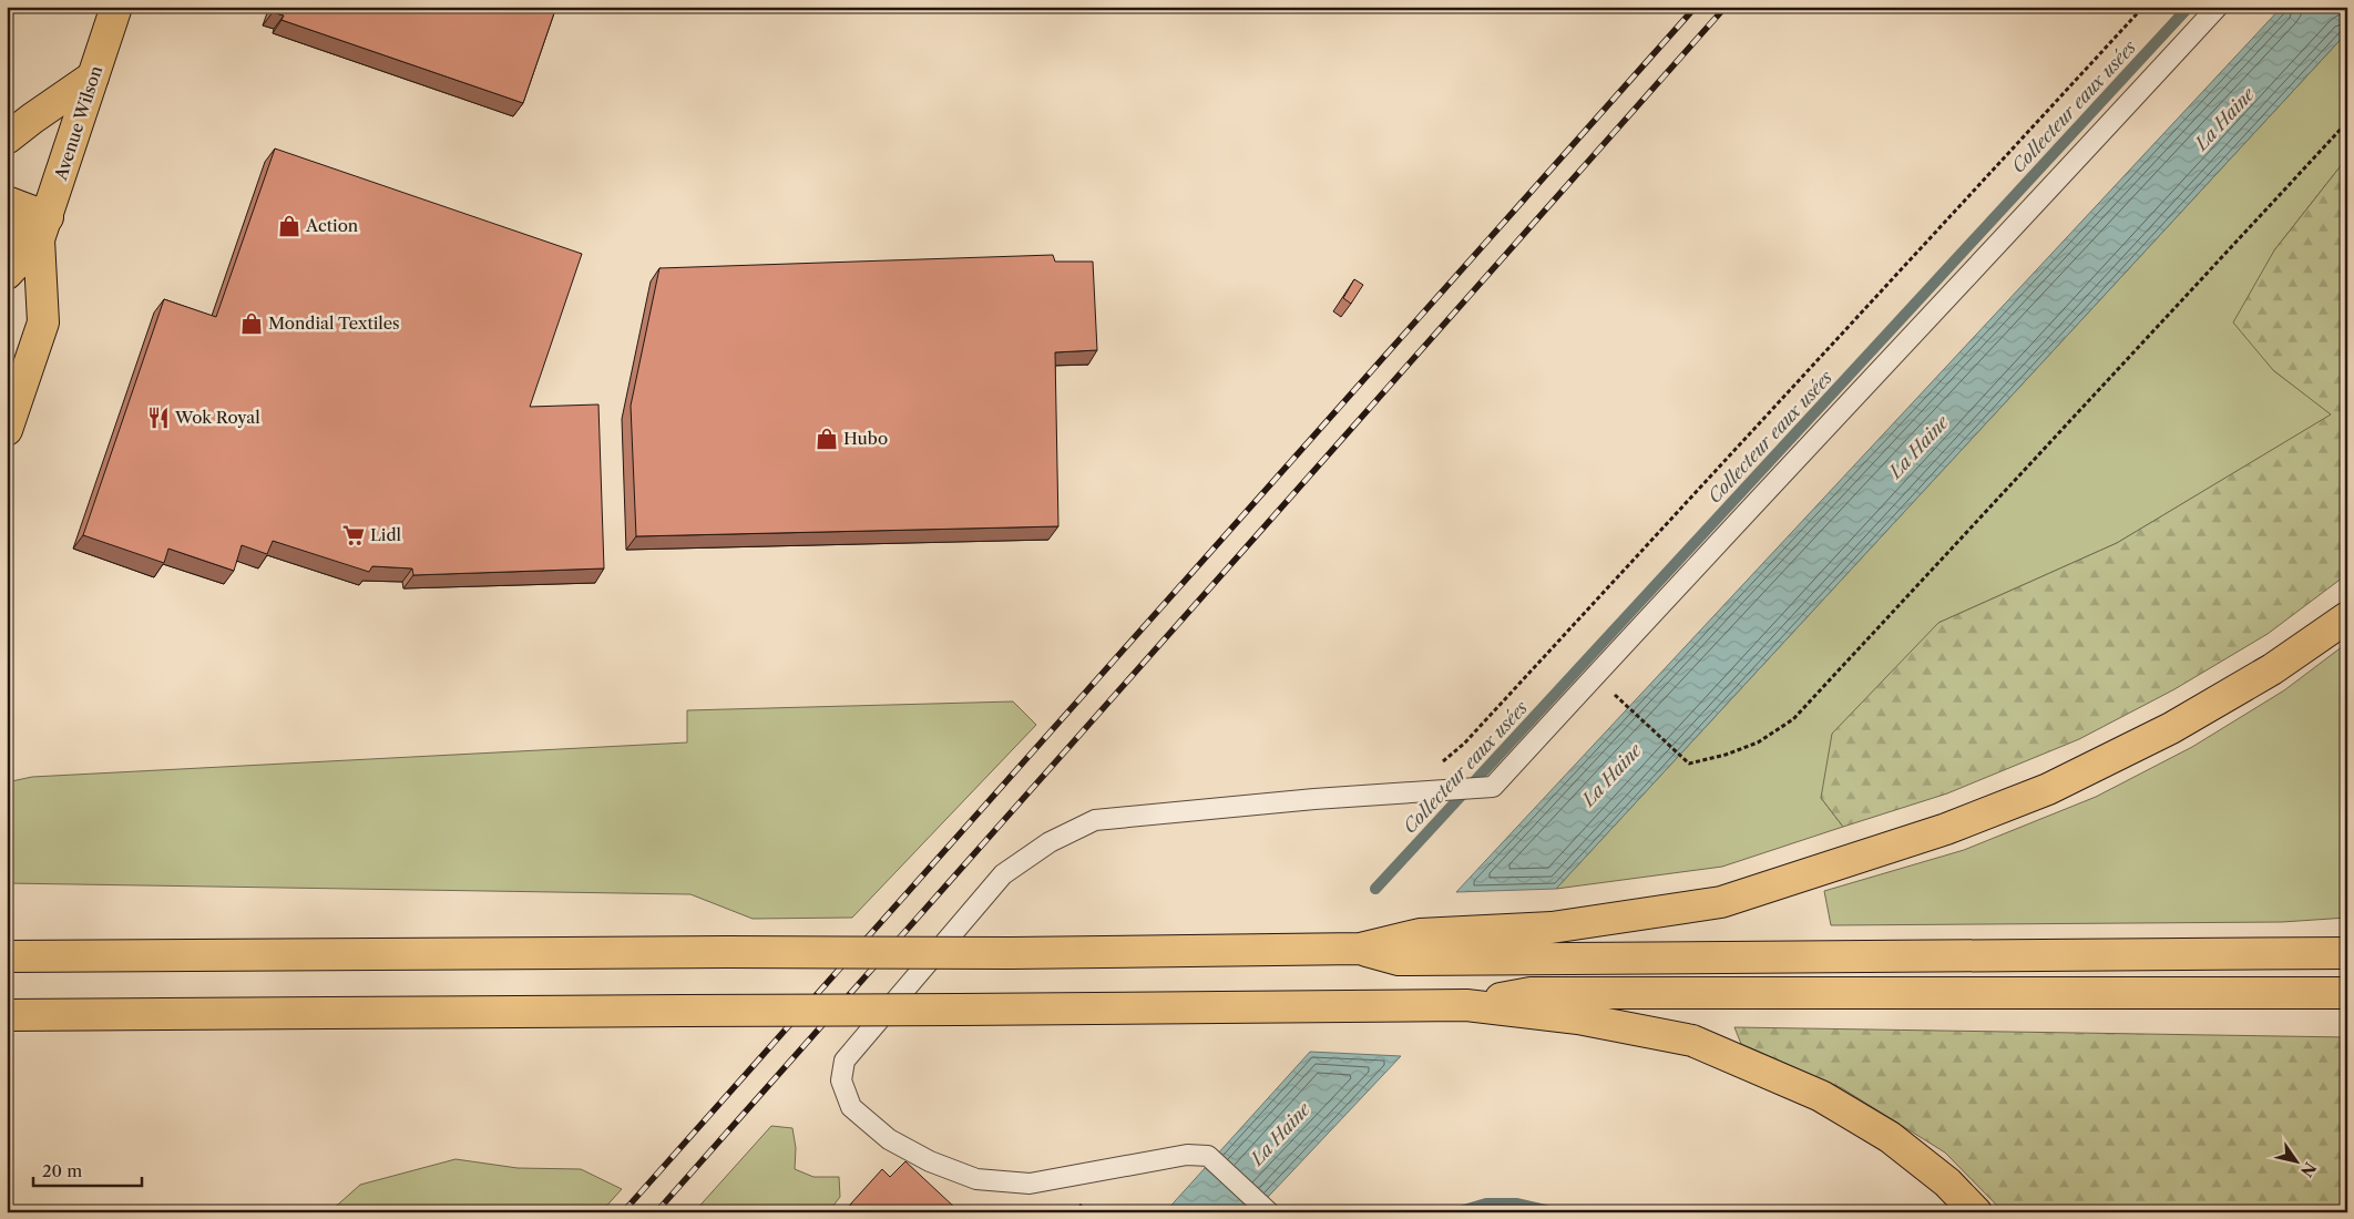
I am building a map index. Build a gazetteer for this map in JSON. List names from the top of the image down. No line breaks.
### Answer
{"streets":{"main road":["Avenue Wilson"]},"water":["Collecteur eaux usées","La Haine"],"places":{"shop":["Action","Mondial Textiles","Hubo"],"restaurant":["Wok Royal"],"supermarket":["Lidl"]},"scale_bar":"20 m","north":"bottom right"}
